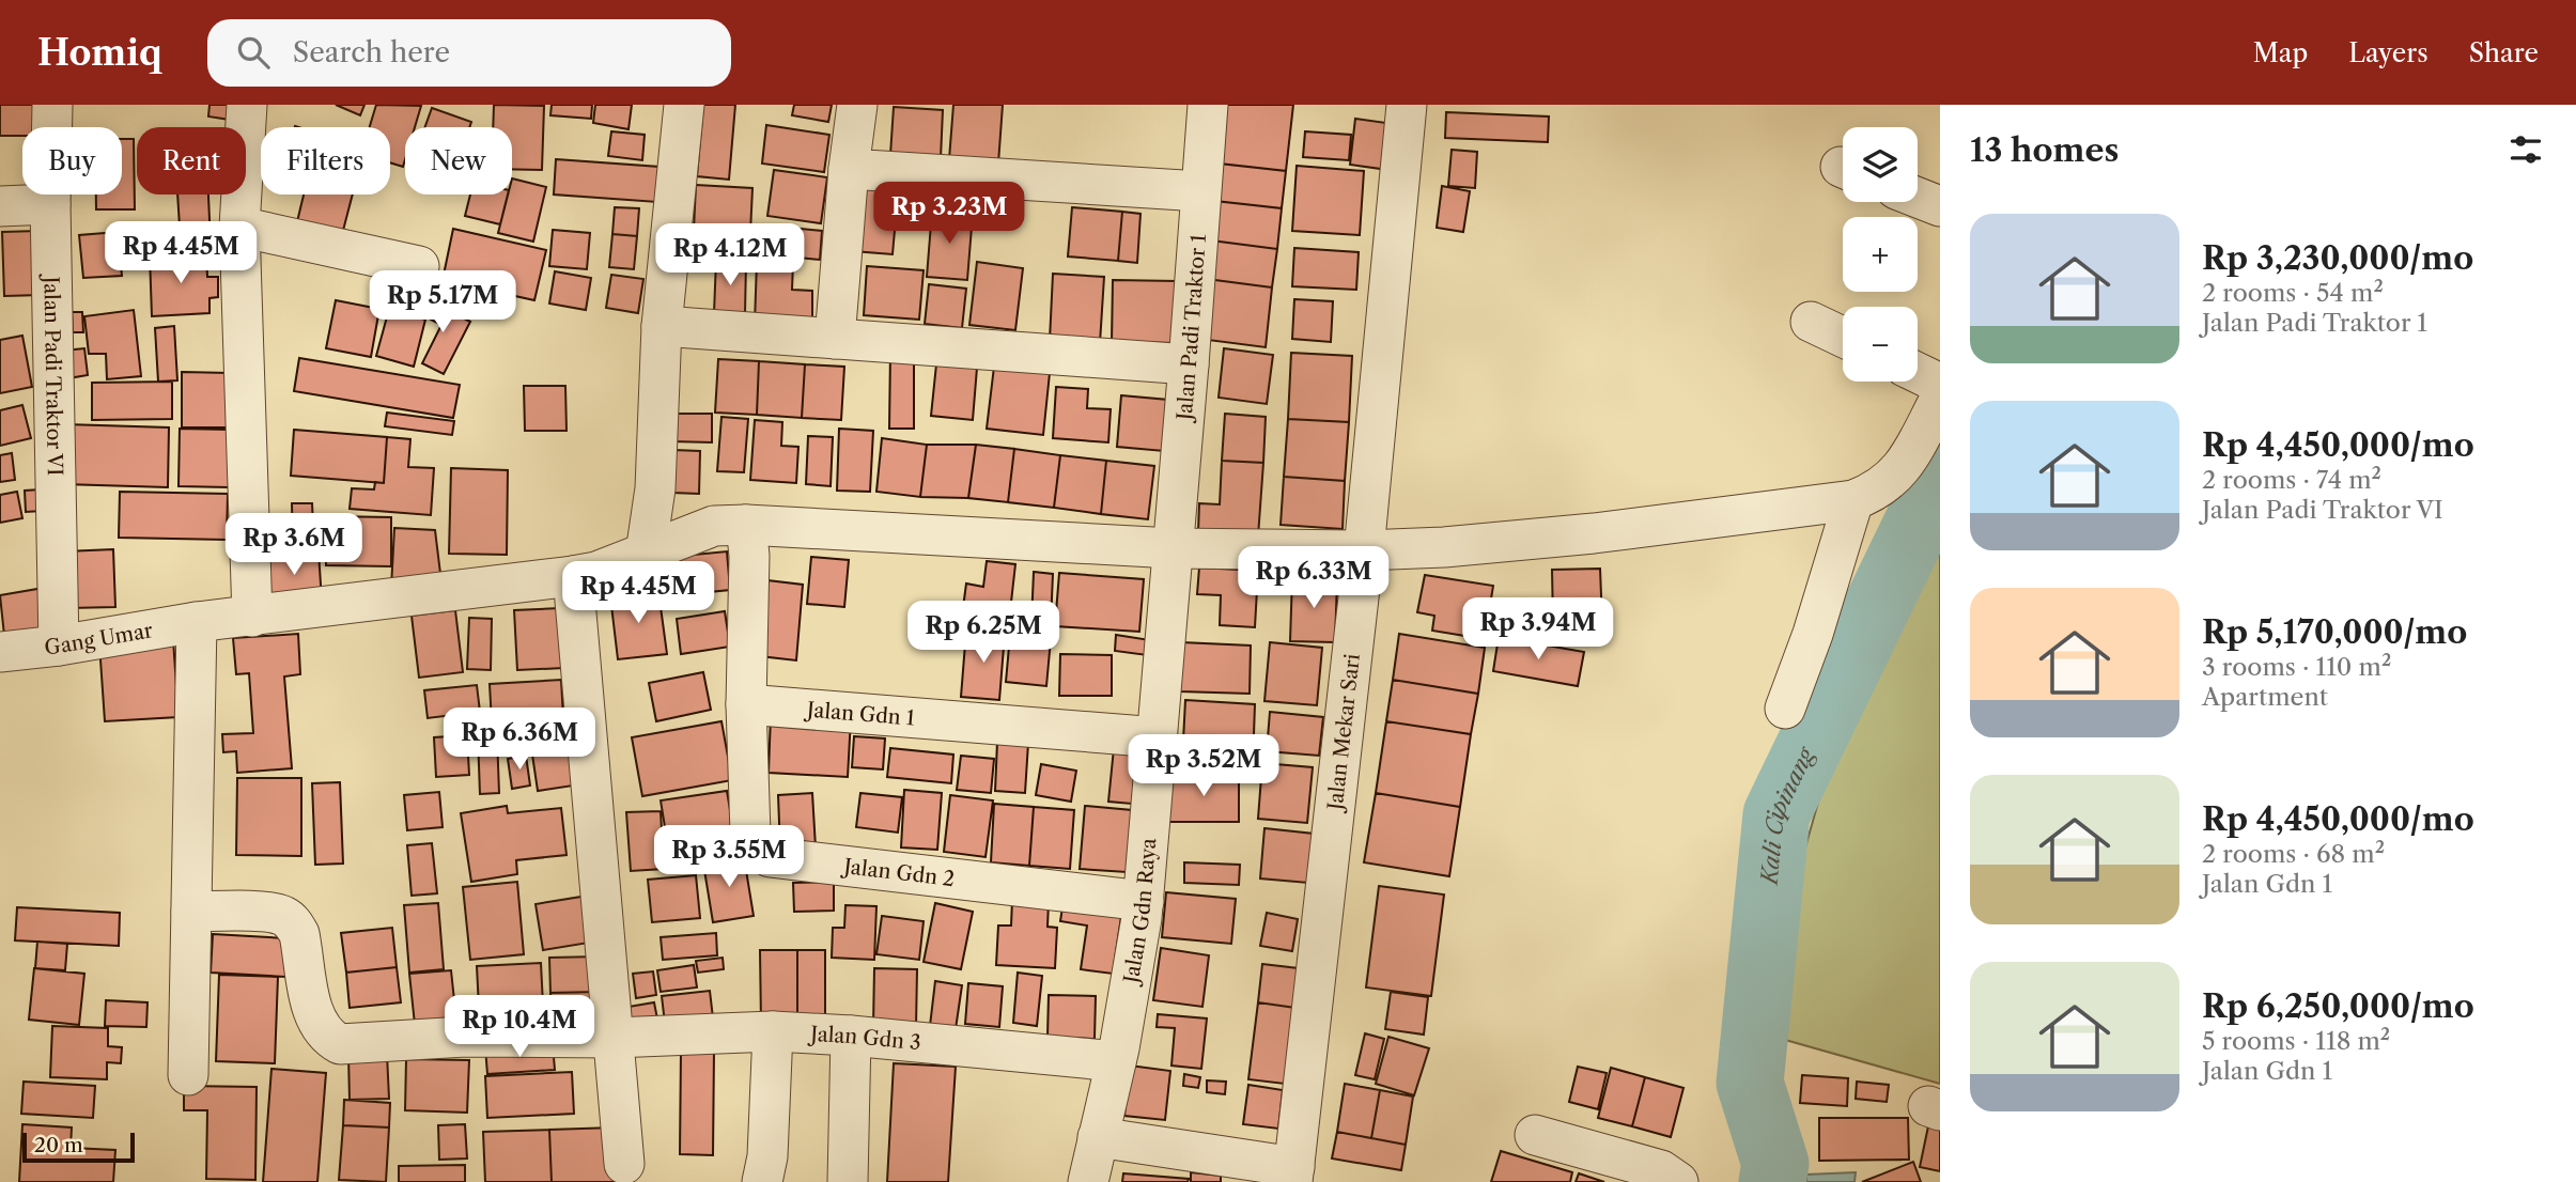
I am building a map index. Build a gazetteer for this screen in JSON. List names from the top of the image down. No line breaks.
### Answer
{"streets":{"street":["Jalan Padi Traktor 1","Jalan Padi Traktor VI","Gang Umar","Jalan Gdn 1","Jalan Mekar Sari","Jalan Gdn 2","Jalan Gdn Raya","Jalan Gdn 3"]},"crossings":[["Jalan Padi Traktor 1","Jalan Gdn Raya"],["Jalan Padi Traktor VI","Gang Umar"],["Jalan Gdn 1","Jalan Gdn 2"],["Jalan Gdn 1","Jalan Gdn Raya"],["Jalan Gdn 2","Jalan Gdn Raya"],["Jalan Gdn Raya","Jalan Gdn 3"]],"water":["Kali Cipinang"],"scale_bar":"20 m","page":{"header":"Homiq","search":"Search here","nav":["Map","Layers","Share"],"heading":"13 homes","map_buttons":["+","−"],"chip":["Buy","Rent","Filters","New"],"price":["Rp 3.23M","Rp 4.45M","Rp 4.12M","Rp 5.17M","Rp 3.6M","Rp 6.33M","Rp 4.45M","Rp 3.94M","Rp 6.25M","Rp 6.36M","Rp 3.52M","Rp 3.55M","Rp 10.4M"],"list":[{"name":"Rp 3,230,000/mo","note":"2 rooms · 54 m² · Jalan Padi Traktor 1"},{"name":"Rp 4,450,000/mo","note":"2 rooms · 74 m² · Jalan Padi Traktor VI"},{"name":"Rp 5,170,000/mo","note":"3 rooms · 110 m² · Apartment"},{"name":"Rp 4,450,000/mo","note":"2 rooms · 68 m² · Jalan Gdn 1"},{"name":"Rp 6,250,000/mo","note":"5 rooms · 118 m² · Jalan Gdn 1"}],"scale":"20 m"}}
